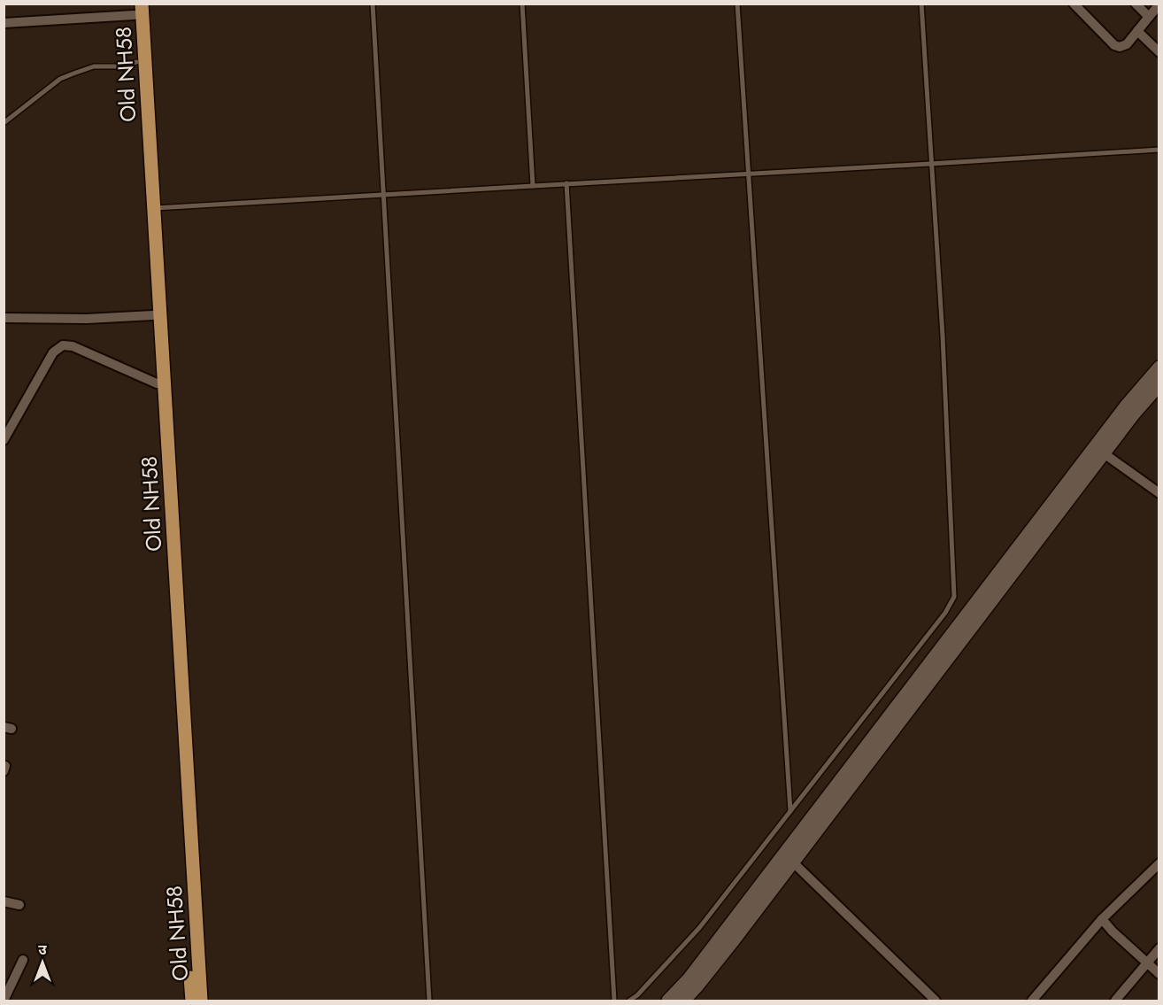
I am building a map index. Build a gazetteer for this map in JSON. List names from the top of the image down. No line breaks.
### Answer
{"streets":{"main road":["Old NH58"]},"north":"top"}
